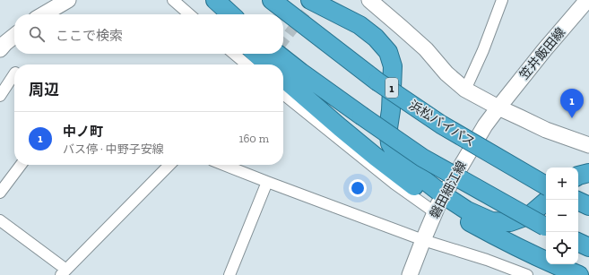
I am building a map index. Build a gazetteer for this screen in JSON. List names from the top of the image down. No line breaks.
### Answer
{"streets":{"highway":["1","浜松バイパス"],"main road":["笠井飯田線","磐田細江線"]},"crossings":[["笠井飯田線","磐田細江線"],["1","磐田細江線"]],"page":{"search":"ここで検索","heading":"周辺","pins":"1","list":[{"mark":"1","name":"中ノ町","note":"バス停 · 中野子安線","value":"160 m"}],"map_buttons":["+","−"]}}
